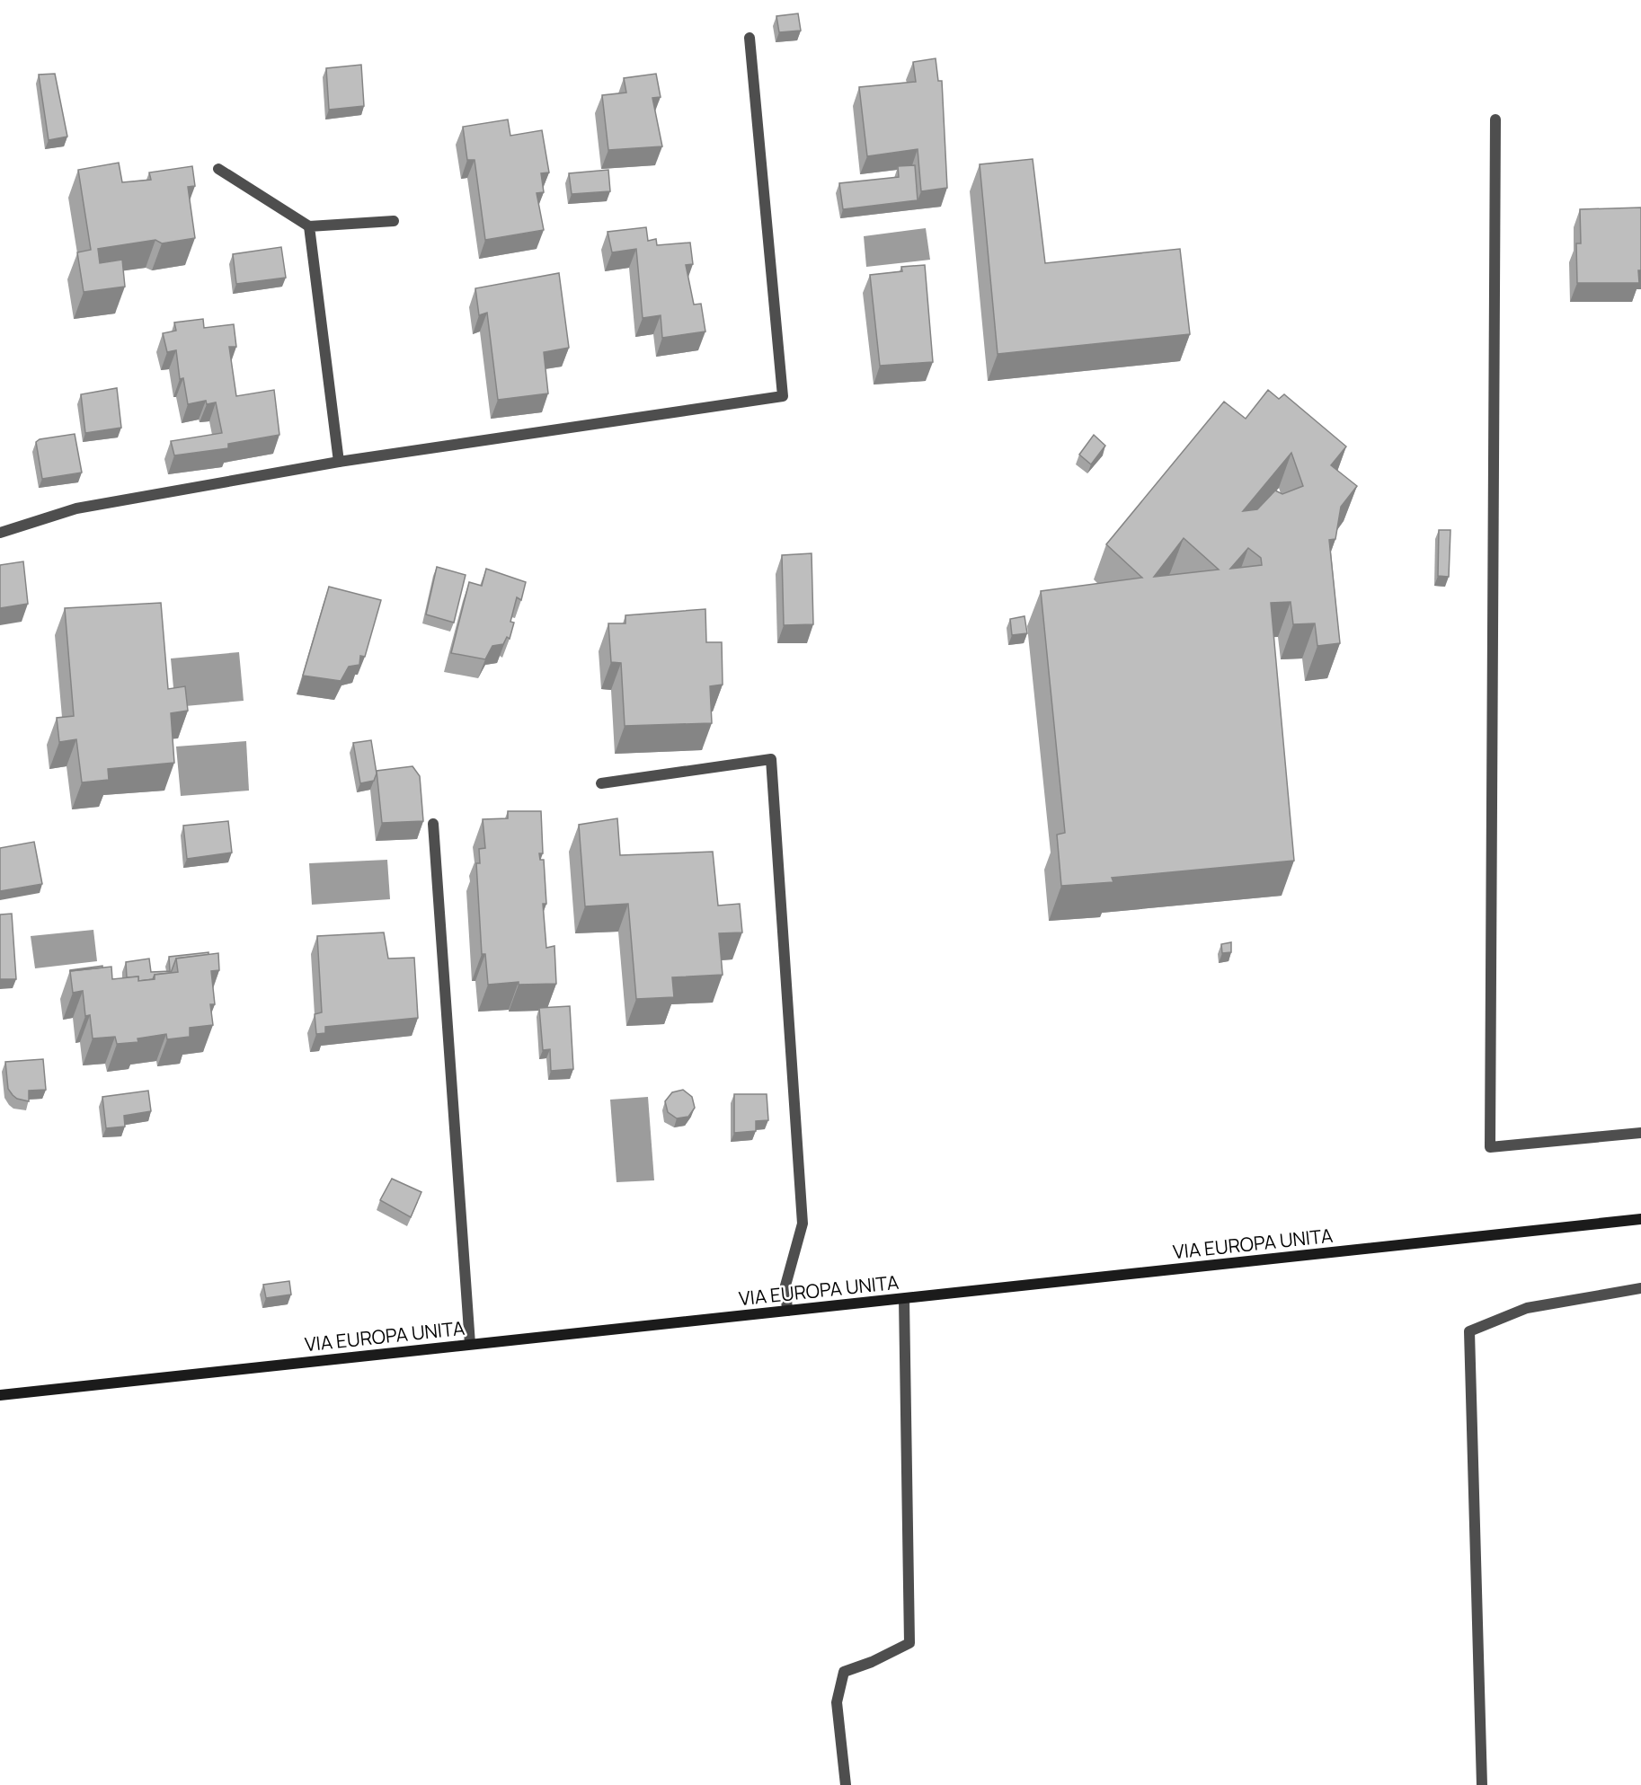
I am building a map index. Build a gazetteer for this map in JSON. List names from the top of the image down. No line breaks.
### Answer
{"streets":{"street":["VIA EUROPA UNITA"]}}
